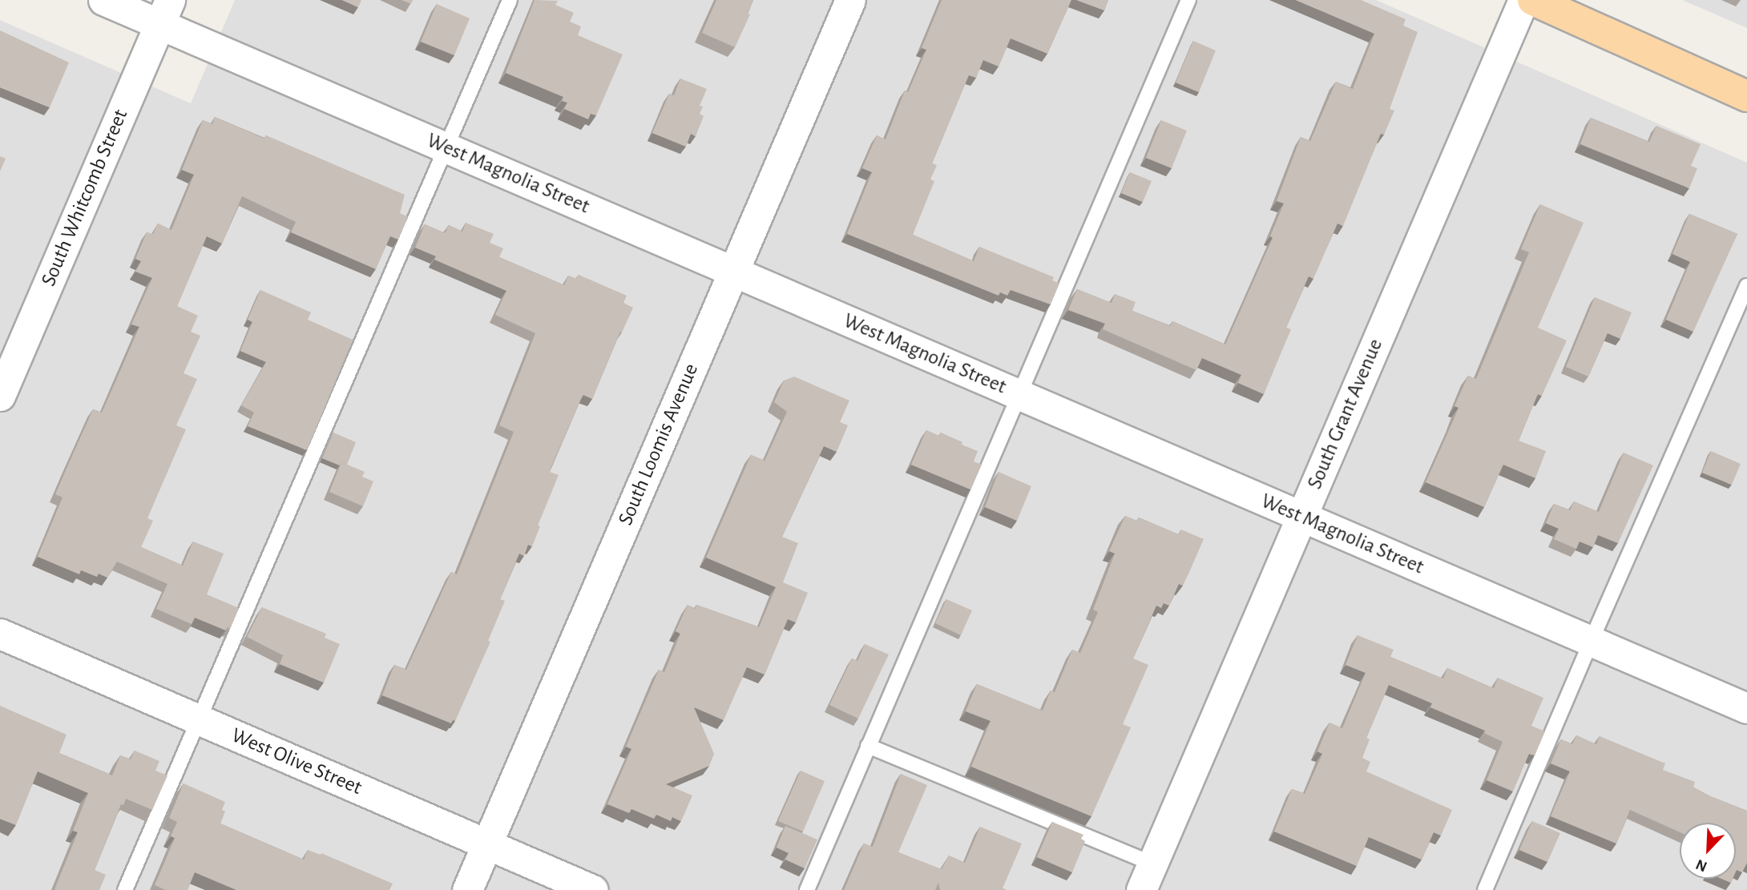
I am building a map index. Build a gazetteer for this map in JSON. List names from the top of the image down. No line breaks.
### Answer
{"streets":{"street":["West Magnolia Street","South Whitcomb Street","South Grant Avenue","South Loomis Avenue","West Olive Street"]},"crossings":[["West Magnolia Street","South Whitcomb Street"],["West Magnolia Street","South Grant Avenue"],["West Magnolia Street","South Loomis Avenue"],["South Loomis Avenue","West Olive Street"]],"north":"bottom left"}
